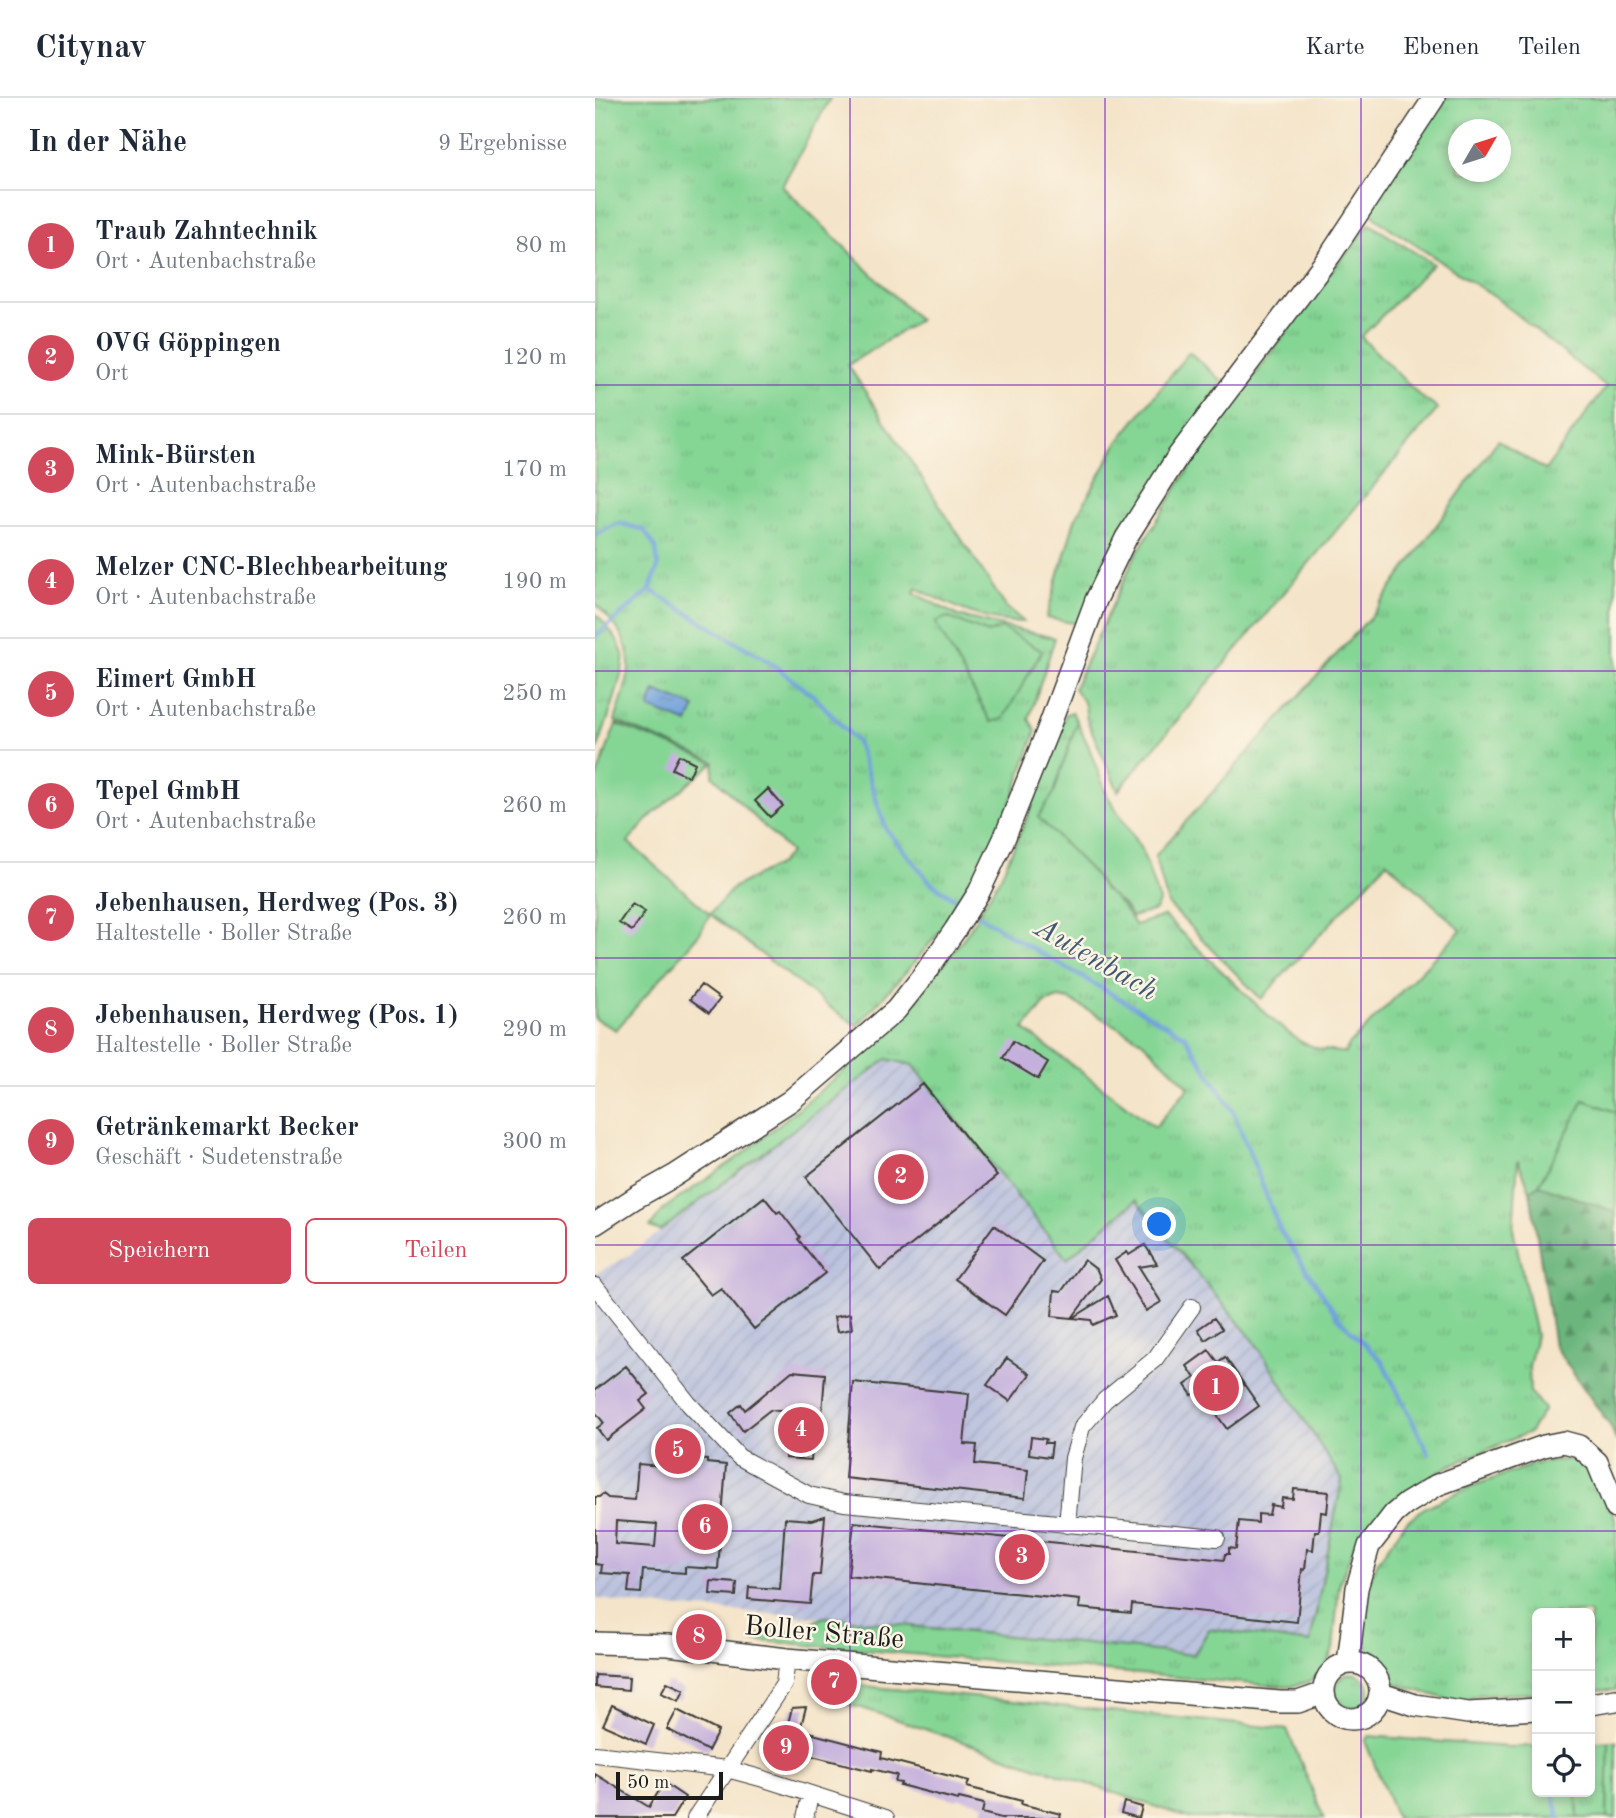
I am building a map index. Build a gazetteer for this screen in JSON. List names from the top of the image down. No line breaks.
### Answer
{"streets":{"street":["Boller Straße"]},"water":["Autenbach"],"scale_bar":"50 m","north":"top right","page":{"header":"Citynav","nav":["Karte","Ebenen","Teilen"],"heading":["In der Nähe","9 Ergebnisse"],"list":[{"mark":"1","name":"Traub Zahntechnik","note":"Ort · Autenbachstraße","value":"80 m"},{"mark":"2","name":"OVG Göppingen","note":"Ort","value":"120 m"},{"mark":"3","name":"Mink-Bürsten","note":"Ort · Autenbachstraße","value":"170 m"},{"mark":"4","name":"Melzer CNC-Blechbearbeitung","note":"Ort · Autenbachstraße","value":"190 m"},{"mark":"5","name":"Eimert GmbH","note":"Ort · Autenbachstraße","value":"250 m"},{"mark":"6","name":"Tepel GmbH","note":"Ort · Autenbachstraße","value":"260 m"},{"mark":"7","name":"Jebenhausen, Herdweg (Pos. 3)","note":"Haltestelle · Boller Straße","value":"260 m"},{"mark":"8","name":"Jebenhausen, Herdweg (Pos. 1)","note":"Haltestelle · Boller Straße","value":"290 m"},{"mark":"9","name":"Getränkemarkt Becker","note":"Geschäft · Sudetenstraße","value":"300 m"}],"pins":["2","1","4","5","6","3","8","7","9"],"buttons":["Speichern","Teilen"],"map_buttons":["+","−"],"scale":"50 m"}}
